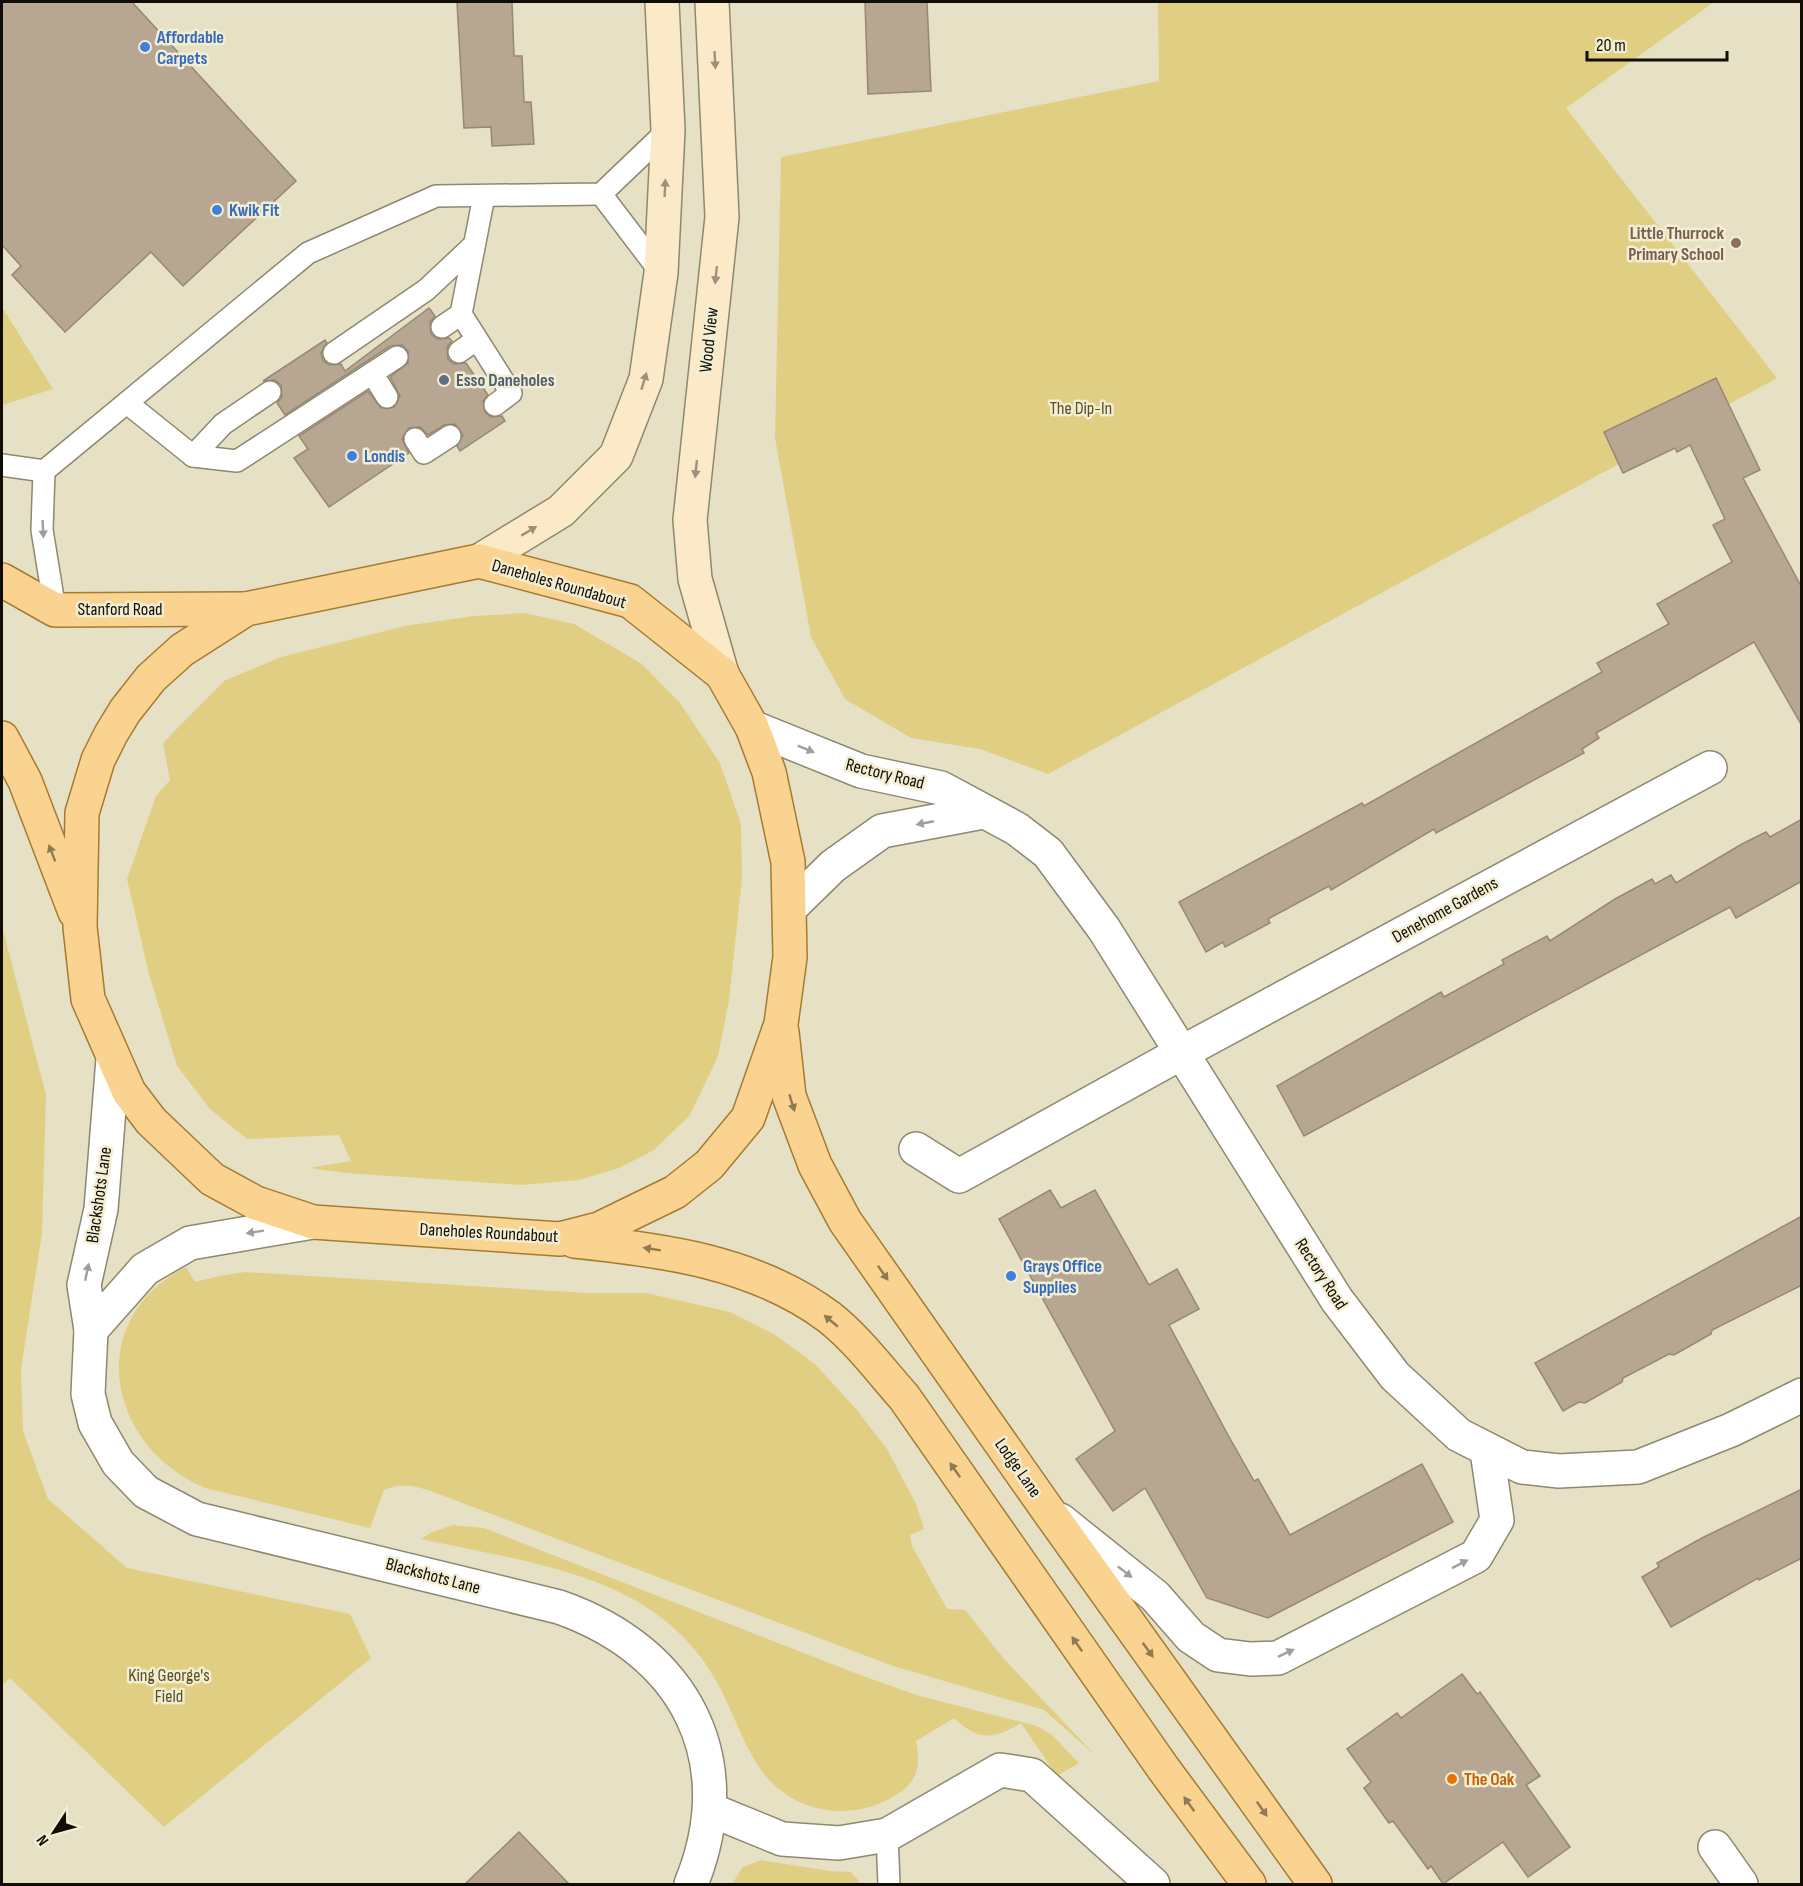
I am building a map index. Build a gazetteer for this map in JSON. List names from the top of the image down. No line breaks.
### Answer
{"streets":{"main road":["Wood View","Daneholes Roundabout","Stanford Road","Lodge Lane"],"street":["Rectory Road","Denehome Gardens","Blackshots Lane"]},"crossings":[["Wood View","Daneholes Roundabout"],["Daneholes Roundabout","Stanford Road"],["Daneholes Roundabout","Rectory Road"],["Daneholes Roundabout","Blackshots Lane"],["Daneholes Roundabout","Lodge Lane"],["Rectory Road","Denehome Gardens"]],"parks":["The Dip-In","King George's Field"],"places":["Affordable Carpets","Kwik Fit","Little Thurrock Primary School","Esso Daneholes","Londis","Grays Office Supplies","The Oak"],"scale_bar":"20 m","north":"bottom left"}
